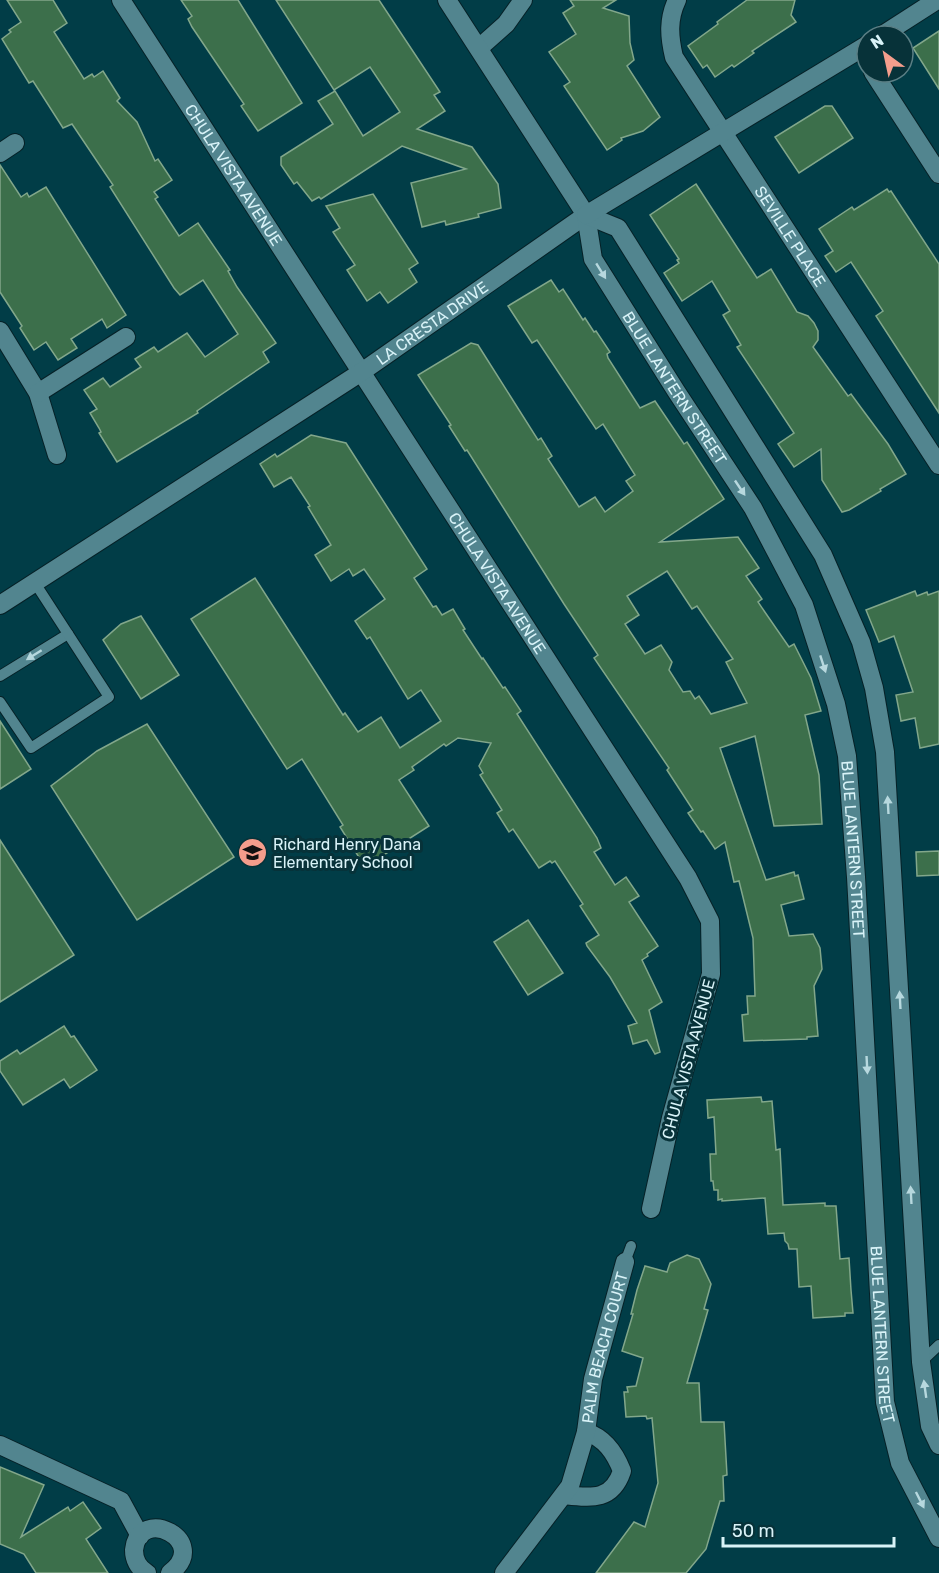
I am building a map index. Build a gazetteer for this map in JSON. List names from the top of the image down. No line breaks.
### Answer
{"streets":{"street":["CHULA VISTA AVENUE","SEVILLE PLACE","LA CRESTA DRIVE","BLUE LANTERN STREET","PALM BEACH COURT"]},"crossings":[["CHULA VISTA AVENUE","LA CRESTA DRIVE"],["SEVILLE PLACE","LA CRESTA DRIVE"],["LA CRESTA DRIVE","BLUE LANTERN STREET"]],"places":{"school or university":["Richard Henry Dana Elementary School"]},"scale_bar":"50 m","north":"top left"}
